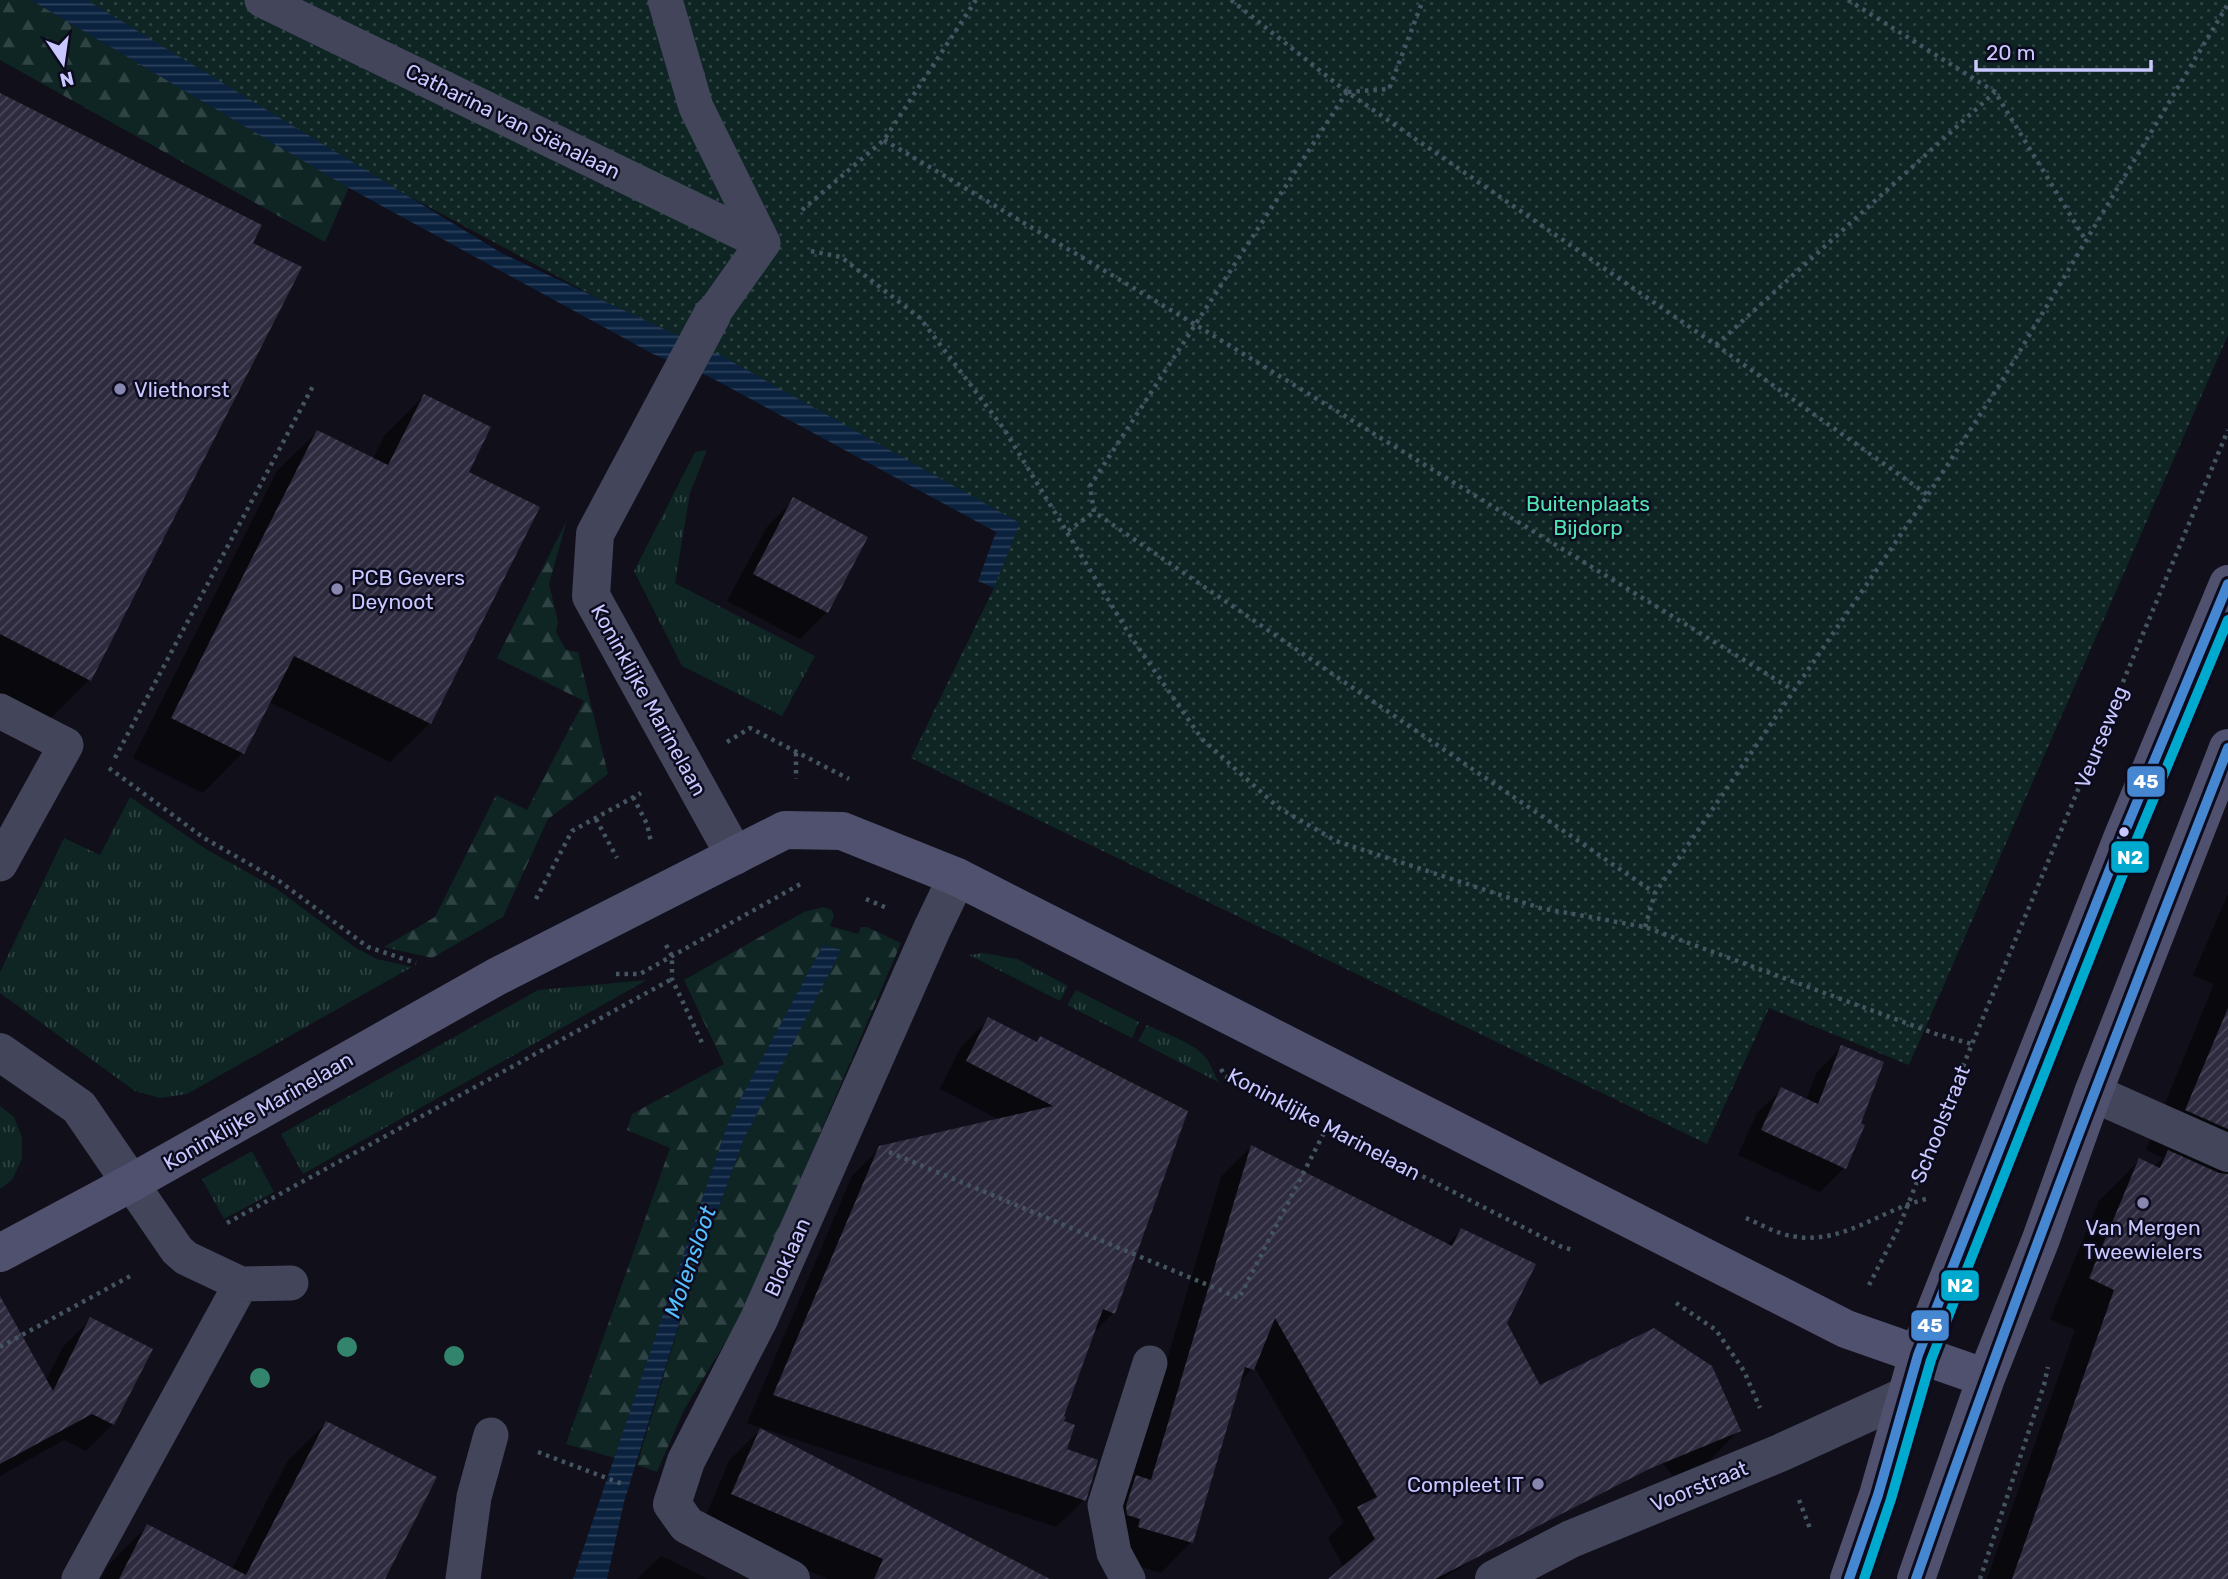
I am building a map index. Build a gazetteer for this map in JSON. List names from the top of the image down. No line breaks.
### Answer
{"streets":{"street":["Koninklijke Marinelaan","Bloklaan","Voorstraat"],"lane":["Catharina van Siënalaan"],"path":["Veurseweg","Schoolstraat"]},"crossings":[["Koninklijke Marinelaan","Bloklaan"],["Veurseweg","Schoolstraat"]],"water":["Molensloot"],"parks":["Buitenplaats Bijdorp"],"places":["Vliethorst","PCB Gevers Deynoot","Van Mergen Tweewielers","Compleet IT"],"lines":["transit line 45","transit line N2"],"scale_bar":"20 m","north":"bottom"}
